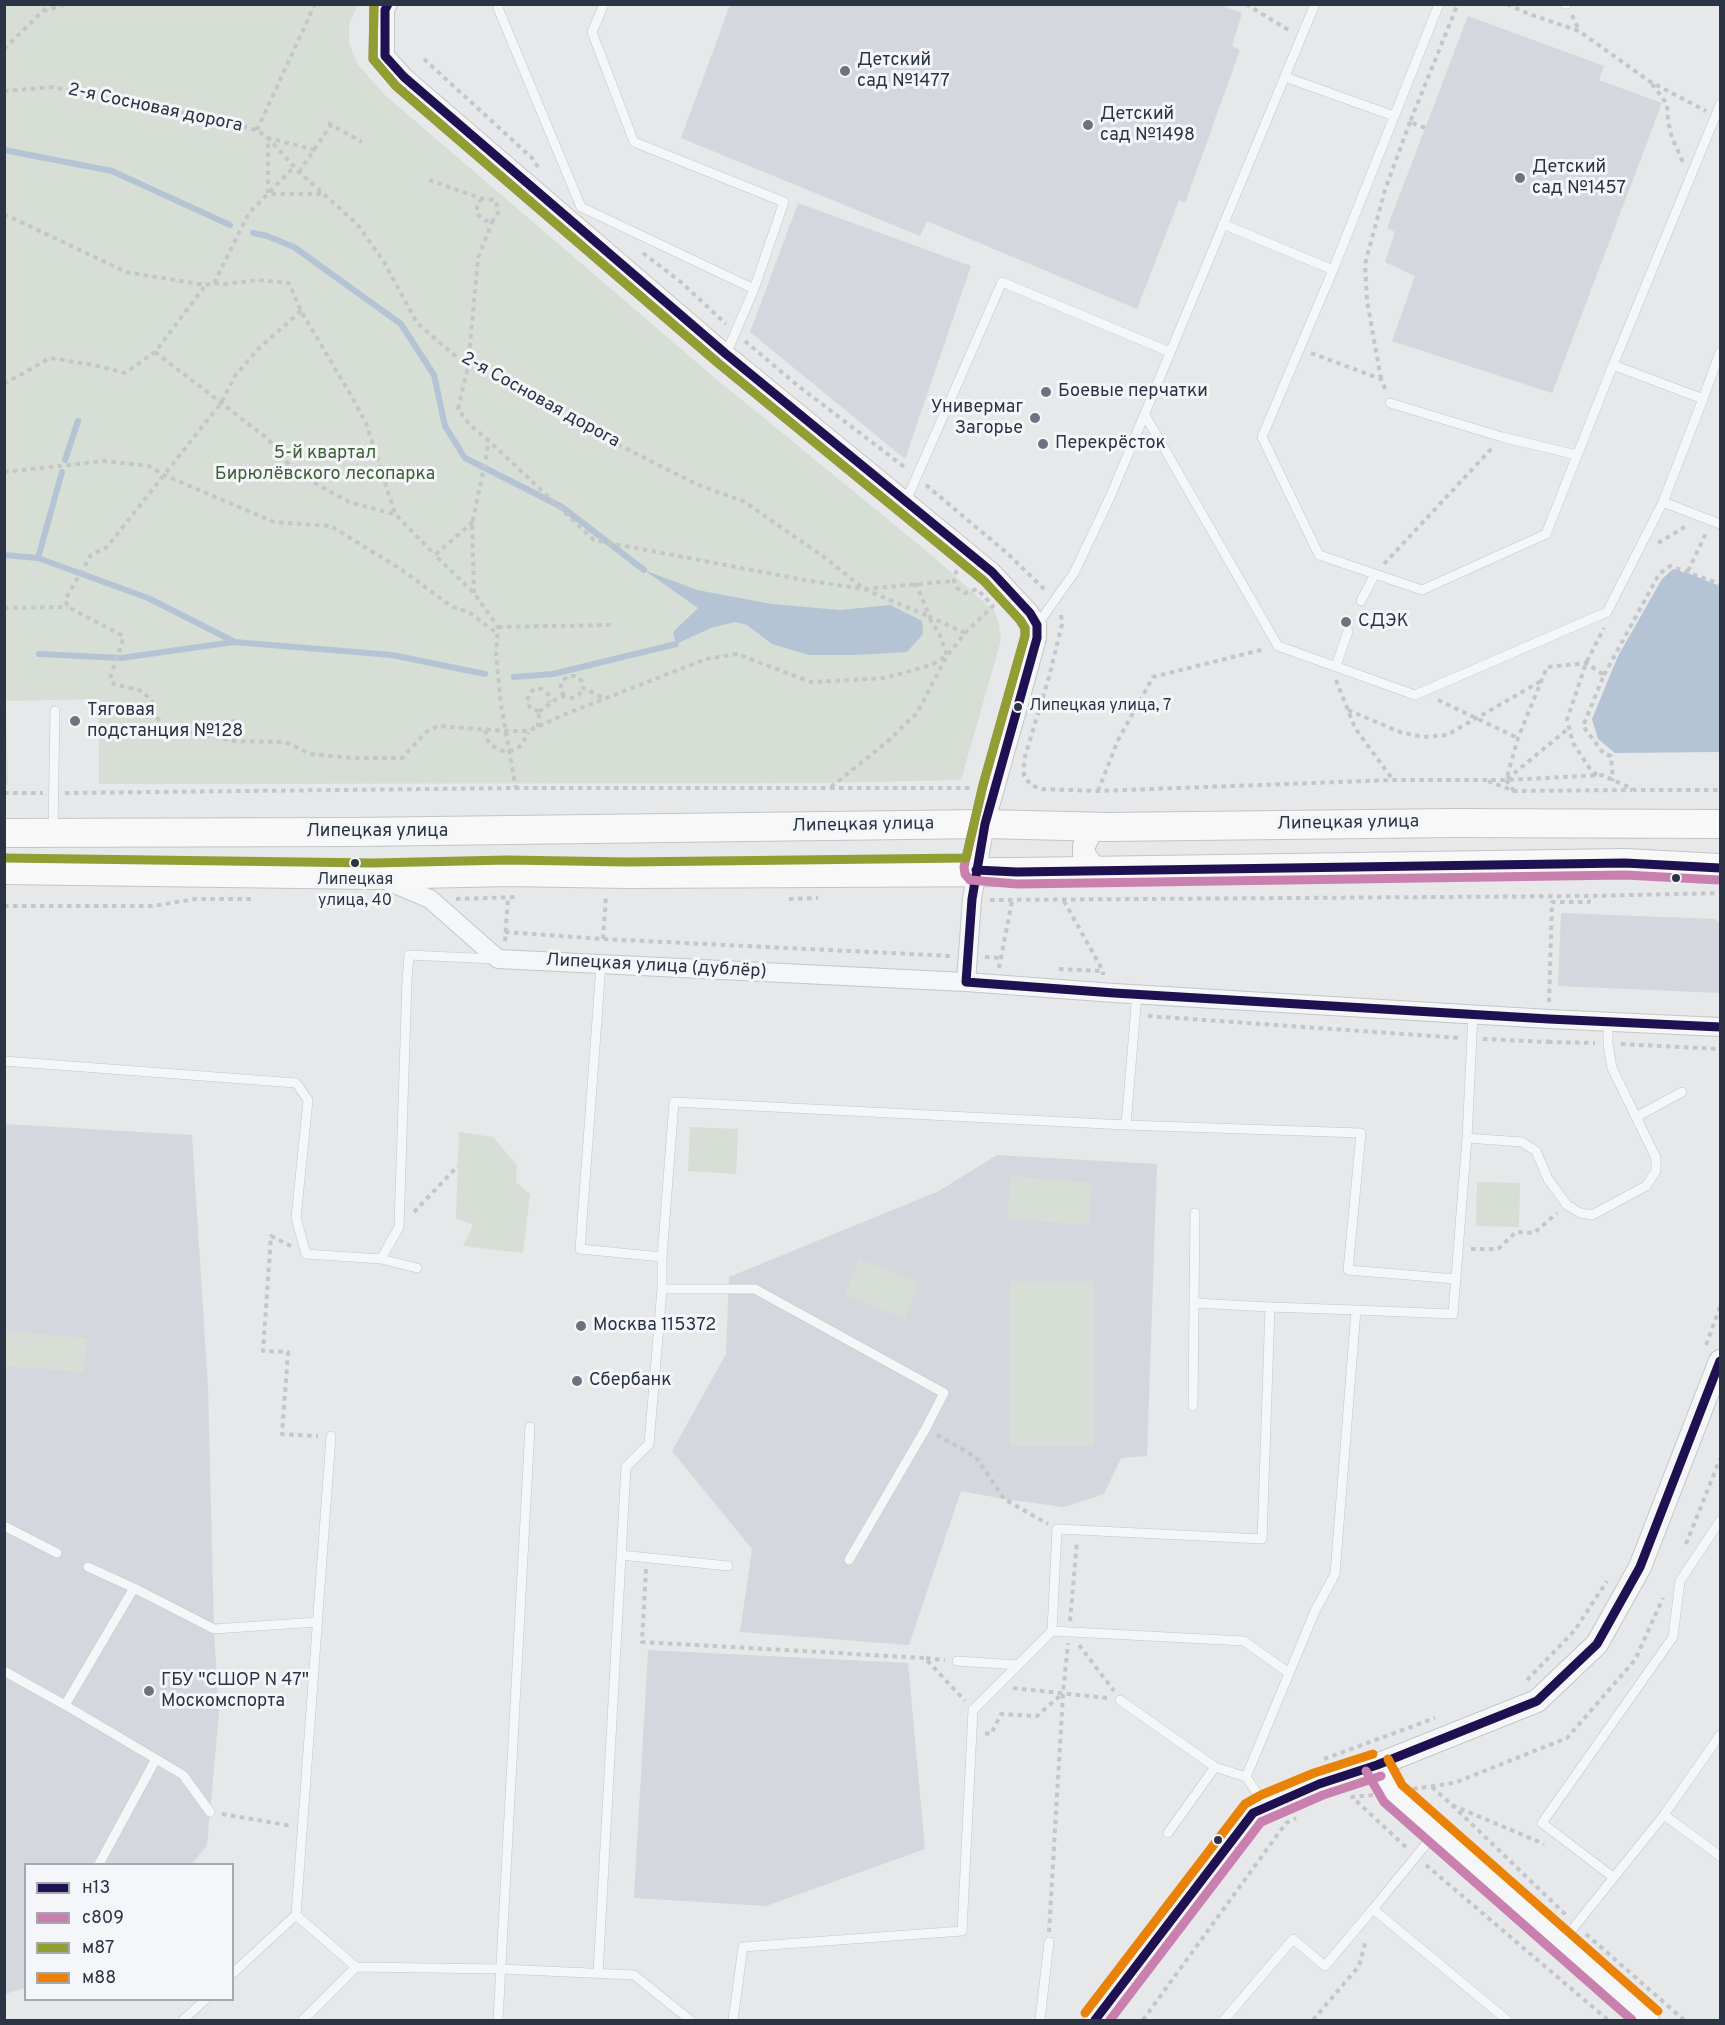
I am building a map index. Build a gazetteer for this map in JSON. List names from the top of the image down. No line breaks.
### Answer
{"streets":{"main road":["Липецкая улица"],"street":["Липецкая улица (дублёр)"],"path":["2-я Сосновая дорога"]},"parks":["5-й квартал Бирюлёвского лесопарка"],"places":["Детский сад №1477","Детский сад №1498","Детский сад №1457","Боевые перчатки","Универмаг Загорье","Перекрёсток","СДЭК","Липецкая улица, 7","Тяговая подстанция №128","Липецкая улица, 40","Москва 115372","Сбербанк","ГБУ \"СШОР N 47\" Москомспорта"],"lines":["transit line н13","transit line с809","transit line м87","transit line м88"],"legend":["н13","с809","м87","м88"]}
